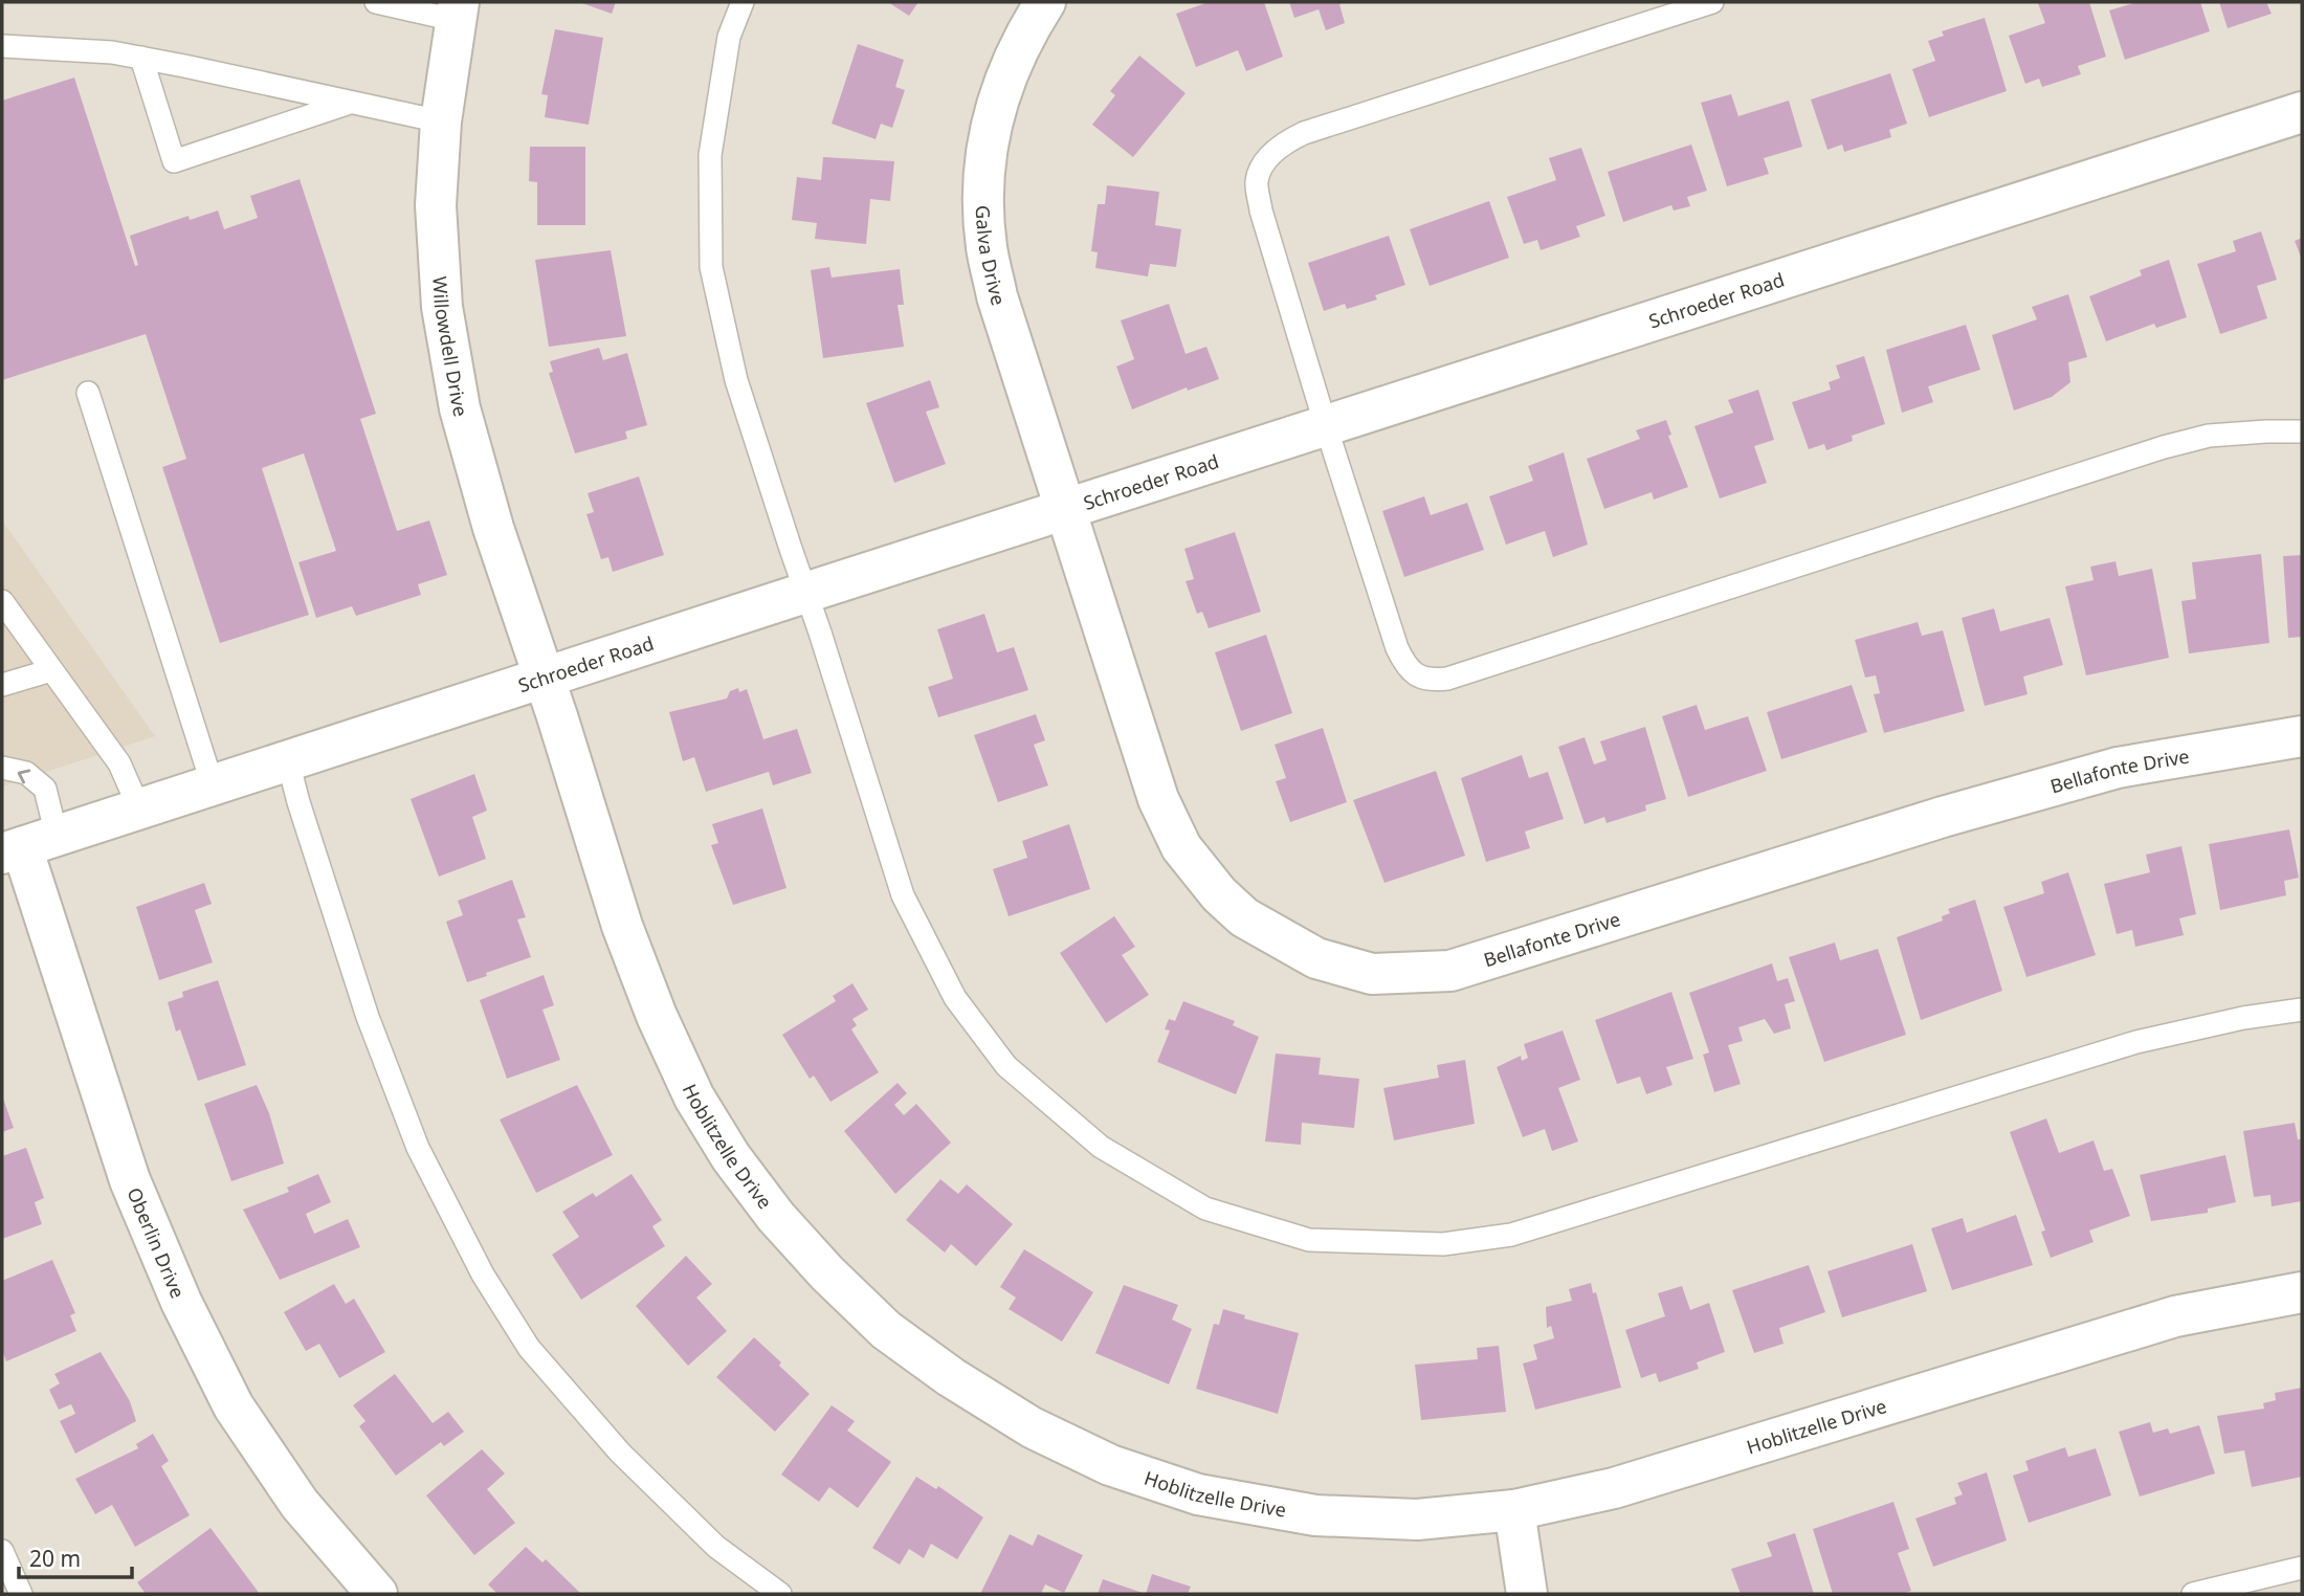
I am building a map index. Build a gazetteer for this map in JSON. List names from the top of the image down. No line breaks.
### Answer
{"streets":{"street":["Galva Drive","Schroeder Road","Willowdell Drive","Bellafonte Drive","Hoblitzelle Drive","Oberlin Drive"]},"crossings":[["Galva Drive","Schroeder Road"],["Galva Drive","Bellafonte Drive"],["Schroeder Road","Willowdell Drive"],["Schroeder Road","Bellafonte Drive"],["Schroeder Road","Hoblitzelle Drive"],["Schroeder Road","Oberlin Drive"],["Willowdell Drive","Hoblitzelle Drive"]],"scale_bar":"20 m"}
